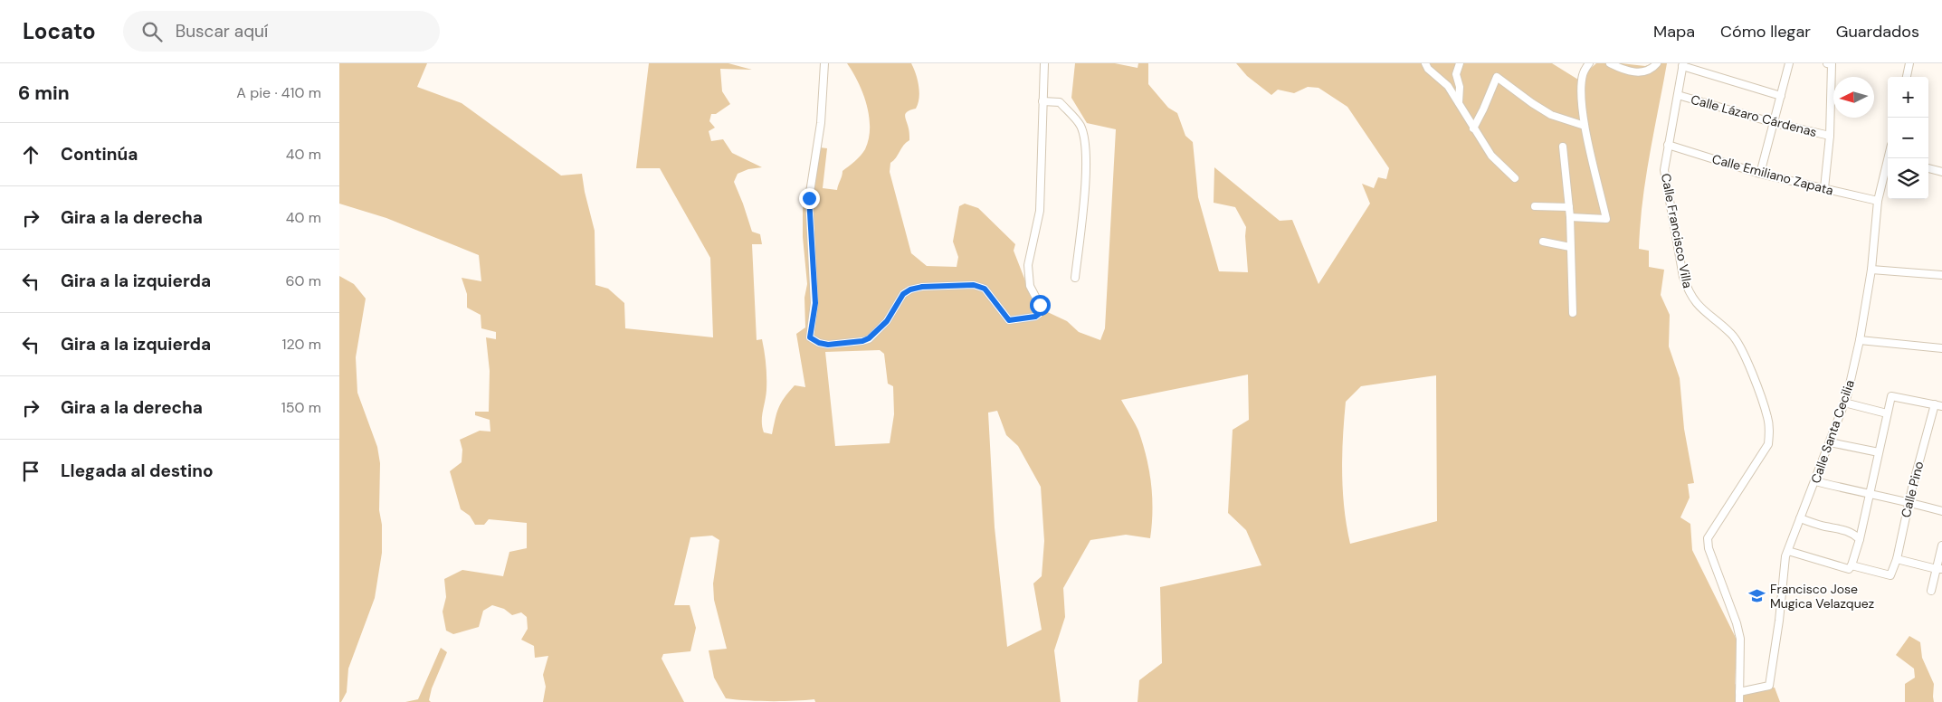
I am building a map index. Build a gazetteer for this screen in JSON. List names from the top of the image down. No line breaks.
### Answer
{"streets":{"street":["Calle Lázaro Cárdenas","Calle Emiliano Zapata","Calle Francisco Villa","Calle Santa Cecilia","Calle Pino"]},"crossings":[["Calle Lázaro Cárdenas","Calle Francisco Villa"],["Calle Emiliano Zapata","Calle Francisco Villa"],["Calle Emiliano Zapata","Calle Santa Cecilia"],["Calle Francisco Villa","Calle Santa Cecilia"]],"places":{"school or university":["Francisco Jose Mugica Velazquez"]},"north":"left","page":{"header":"Locato","search":"Buscar aquí","nav":["Mapa","Cómo llegar","Guardados"],"heading":["6 min","A pie · 410 m"],"map_buttons":["+","−"],"list":[["Continúa","40 m"],["Gira a la derecha","40 m"],["Gira a la izquierda","60 m"],["Gira a la izquierda","120 m"],["Gira a la derecha","150 m"],"Llegada al destino"]}}
